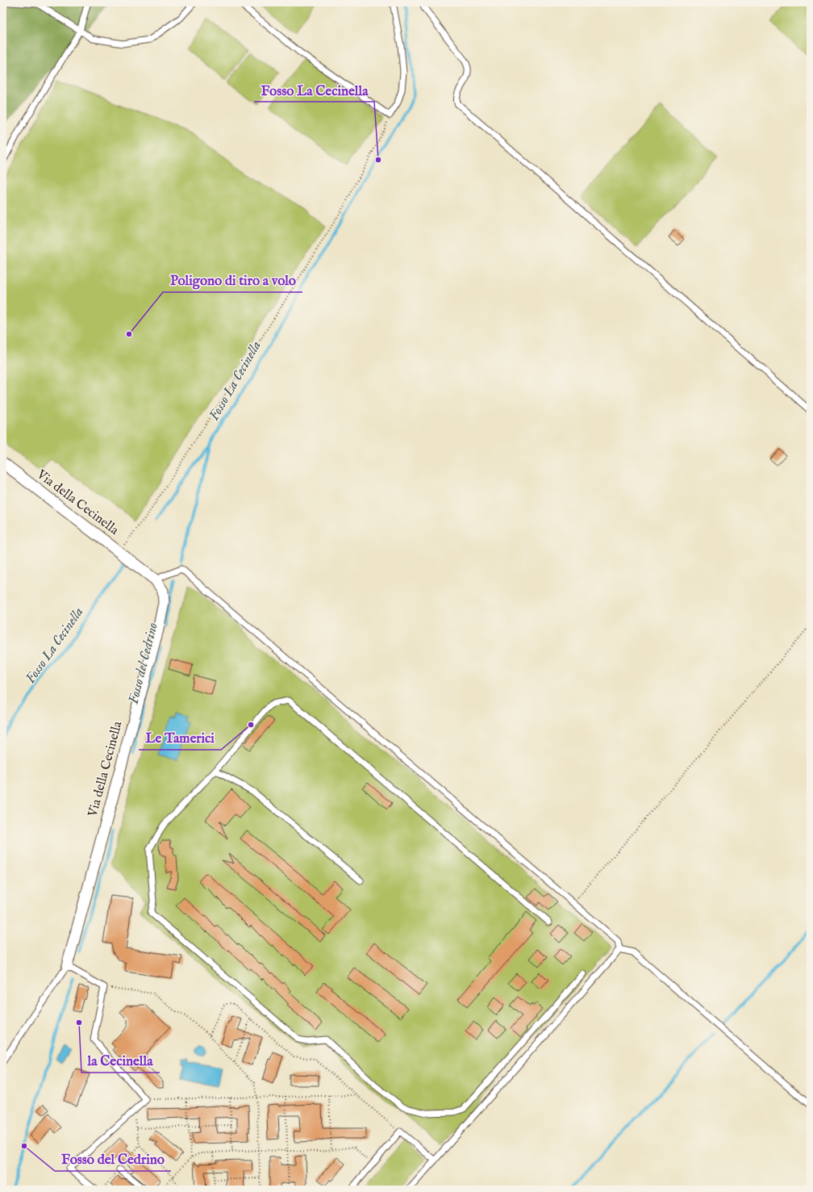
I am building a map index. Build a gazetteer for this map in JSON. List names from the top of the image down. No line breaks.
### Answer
{"streets":{"street":["Via della Cecinella"]},"water":["Fosso La Cecinella","Fosso del Cedrino"],"places":["Fosso La Cecinella","Poligono di tiro a volo","Le Tamerici","la Cecinella","Fosso del Cedrino"]}
